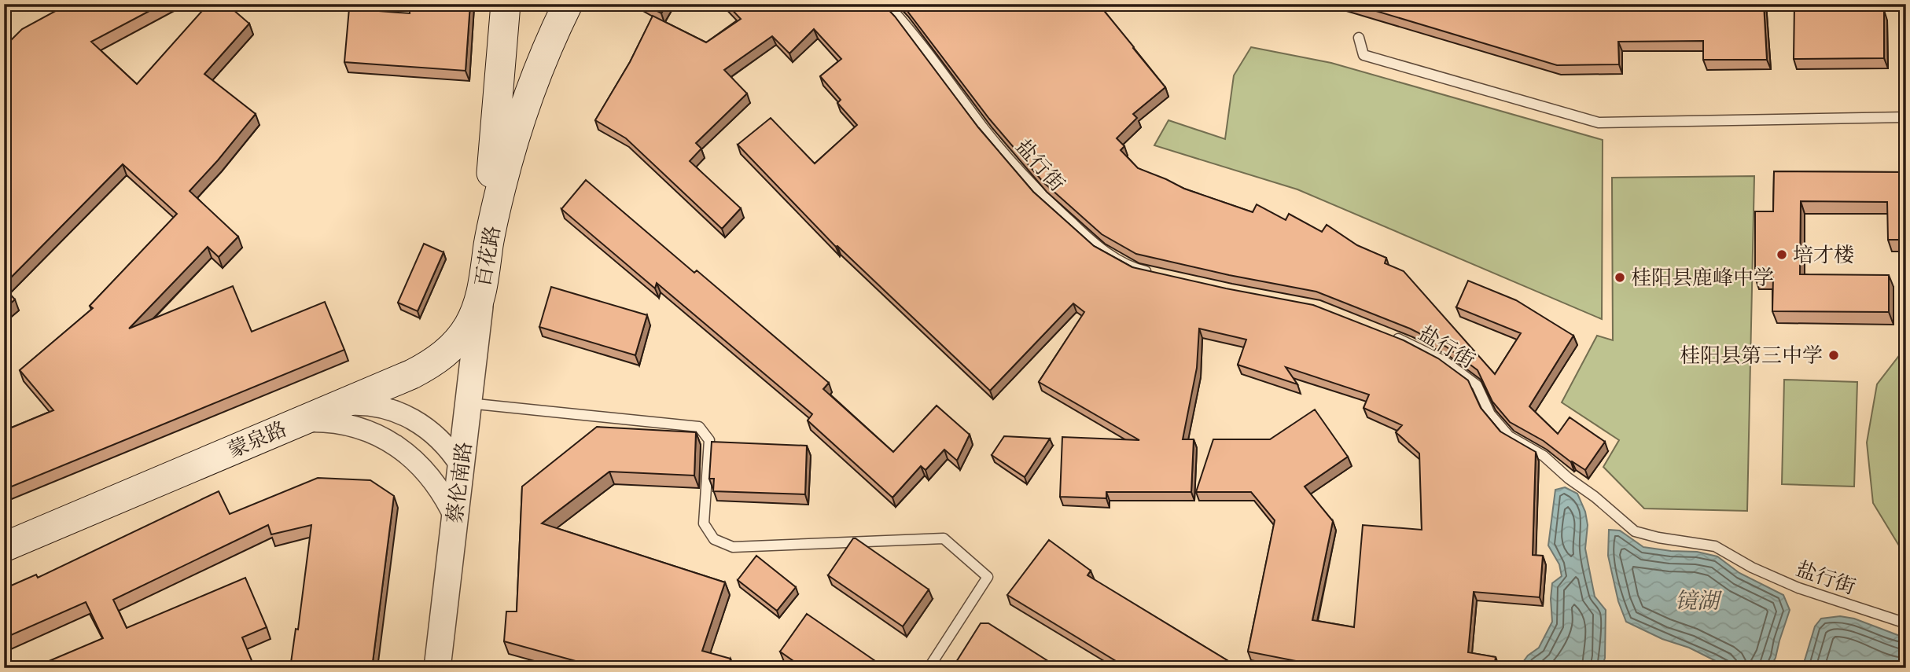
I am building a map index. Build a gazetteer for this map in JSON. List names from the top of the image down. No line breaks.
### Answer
{"streets":{"main road":["百花路","蒙泉路"],"street":["蔡伦南路"],"lane":["盐行街"]},"crossings":[["百花路","蒙泉路"],["百花路","蔡伦南路"],["蒙泉路","蔡伦南路"]],"water":["镜湖"],"places":["培才楼","桂阳县鹿峰中学","桂阳县第三中学"]}
